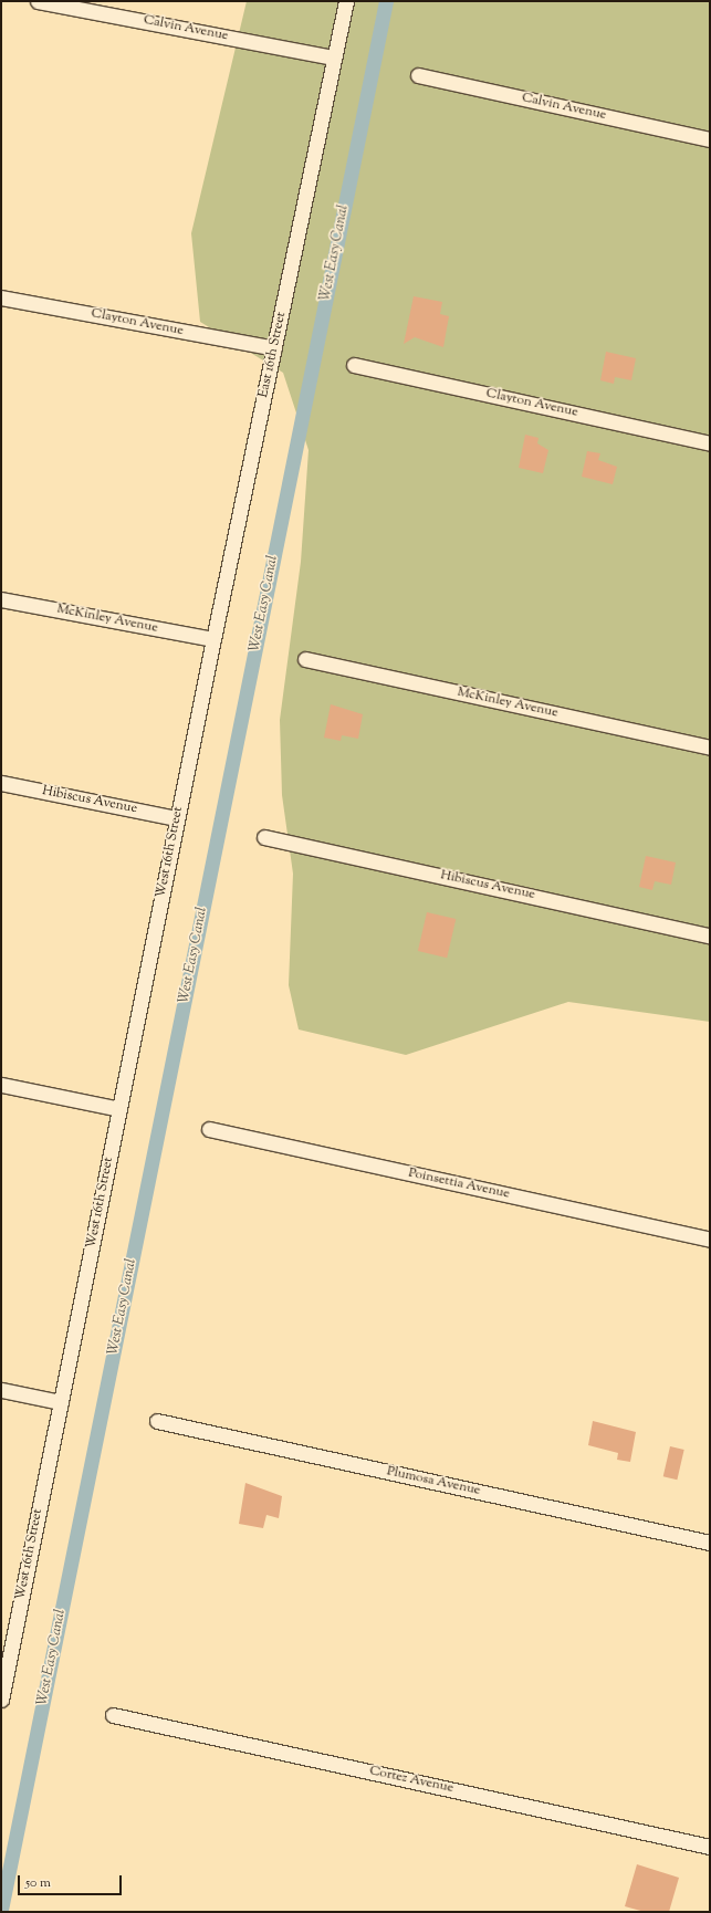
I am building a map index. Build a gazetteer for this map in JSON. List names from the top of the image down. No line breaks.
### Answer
{"streets":{"street":["Calvin Avenue","Clayton Avenue","East 16th Street","McKinley Avenue","Hibiscus Avenue","West 16th Street","Poinsettia Avenue","Plumosa Avenue","Cortez Avenue"]},"crossings":[["Calvin Avenue","East 16th Street"],["Clayton Avenue","East 16th Street"],["East 16th Street","McKinley Avenue"],["East 16th Street","West 16th Street"],["Hibiscus Avenue","West 16th Street"]],"water":["West Easy Canal"],"scale_bar":"50 m"}
